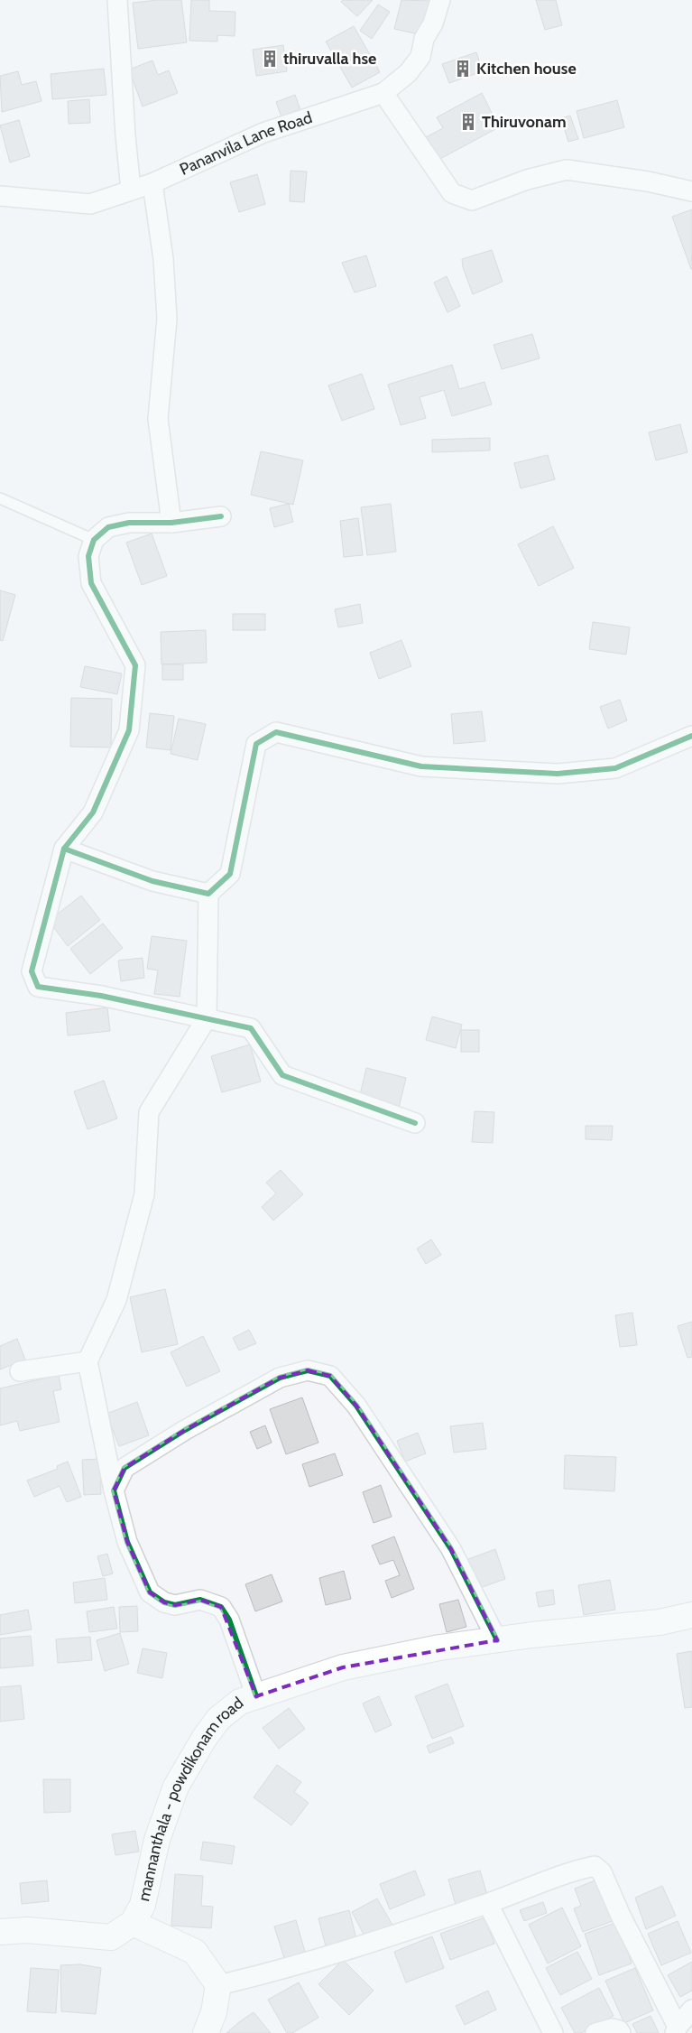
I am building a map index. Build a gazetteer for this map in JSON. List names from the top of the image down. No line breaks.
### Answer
{"streets":{"main road":["mannanthala - powdikonam road"],"street":["Pananvila Lane Road"]},"places":{"building":["thiruvalla hse","Kitchen house","Thiruvonam"]}}
